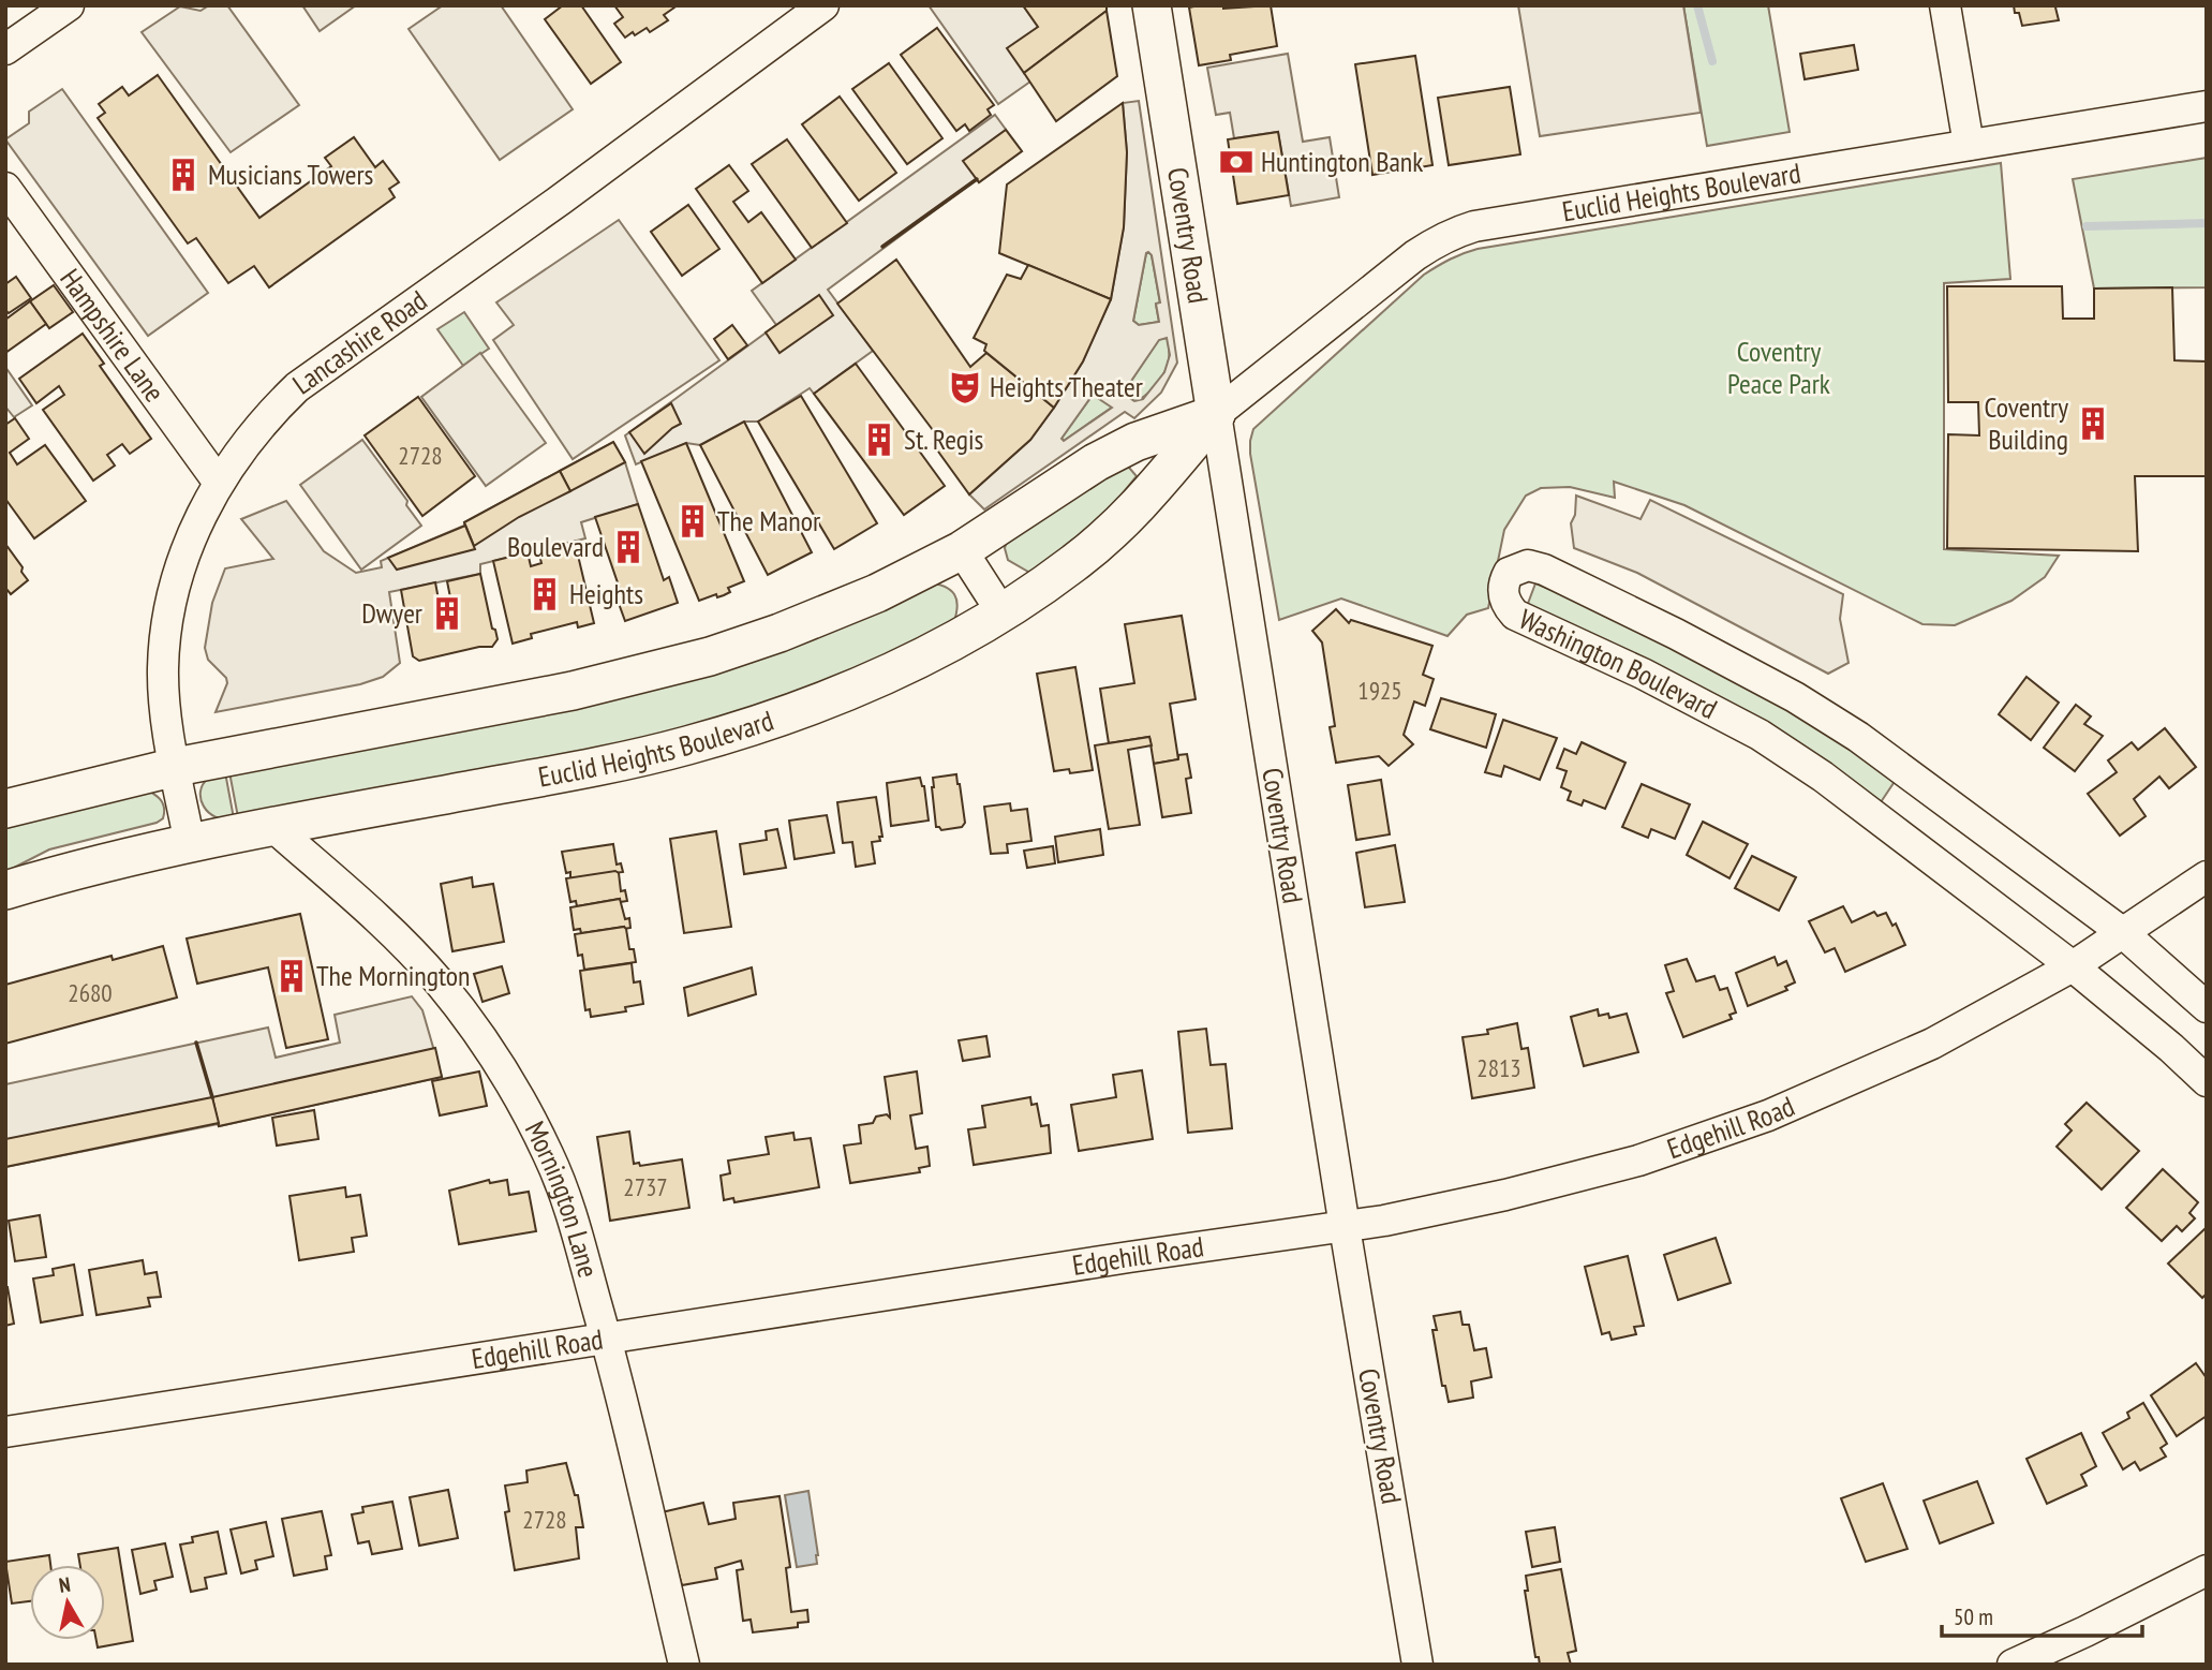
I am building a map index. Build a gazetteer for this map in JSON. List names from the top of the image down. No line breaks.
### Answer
{"streets":{"main road":["Euclid Heights Boulevard","Coventry Road"],"street":["Hampshire Lane","Lancashire Road","Washington Boulevard","Edgehill Road","Mornington Lane"]},"crossings":[["Euclid Heights Boulevard","Coventry Road"],["Euclid Heights Boulevard","Lancashire Road"],["Euclid Heights Boulevard","Mornington Lane"],["Coventry Road","Edgehill Road"],["Hampshire Lane","Lancashire Road"],["Washington Boulevard","Edgehill Road"],["Edgehill Road","Mornington Lane"]],"parks":["Coventry Peace Park"],"places":{"bank":["Huntington Bank"],"building":["Musicians Towers","Coventry Building","St. Regis","The Manor","Boulevard","Heights","Dwyer","The Mornington"],"theatre":["Heights Theater"]},"house_numbers":["2728","1925","2680","2813","2737","2728"],"scale_bar":"50 m","north":"top"}
